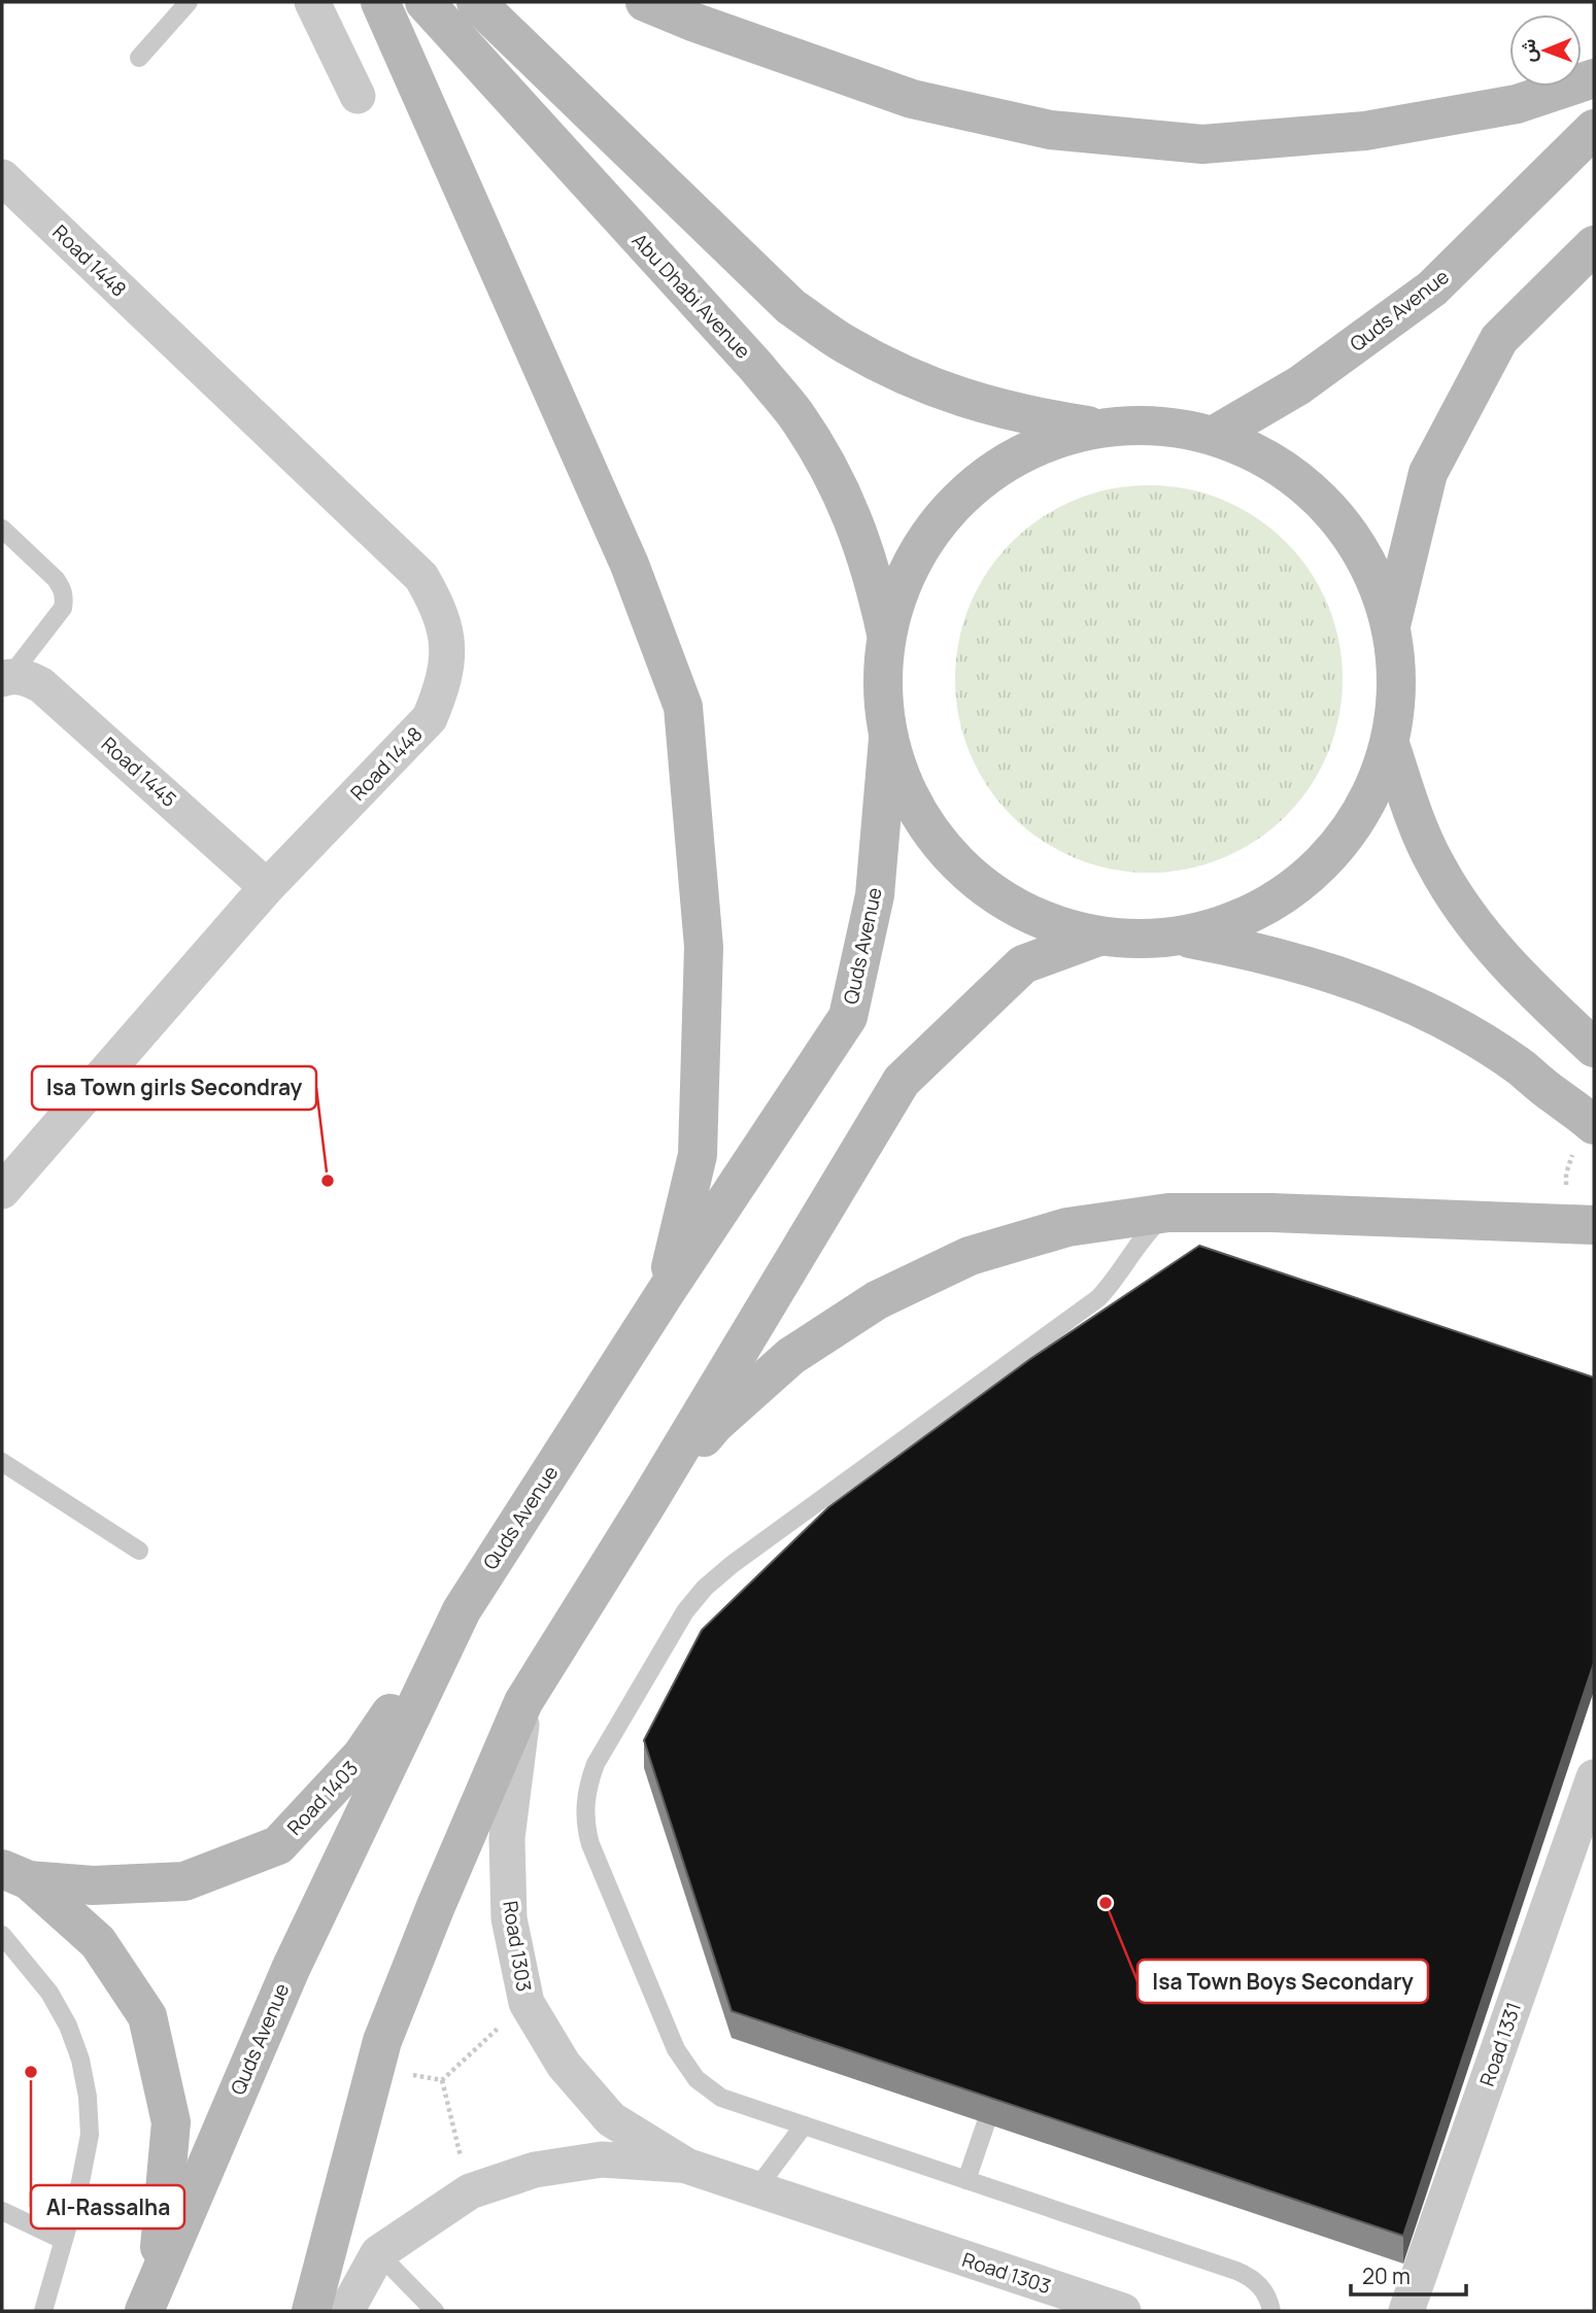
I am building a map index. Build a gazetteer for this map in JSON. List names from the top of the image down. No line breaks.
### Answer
{"streets":{"main road":["Abu Dhabi Avenue","Quds Avenue","Road 1403"],"street":["Road 1448","Road 1445","Road 1303","Road 1331"]},"crossings":[["Road 1448","Road 1445"],["Quds Avenue","Road 1403"]],"places":["Isa Town girls Secondray","Isa Town Boys Secondary","Al-Rassalha"],"scale_bar":"20 m","north":"left"}
